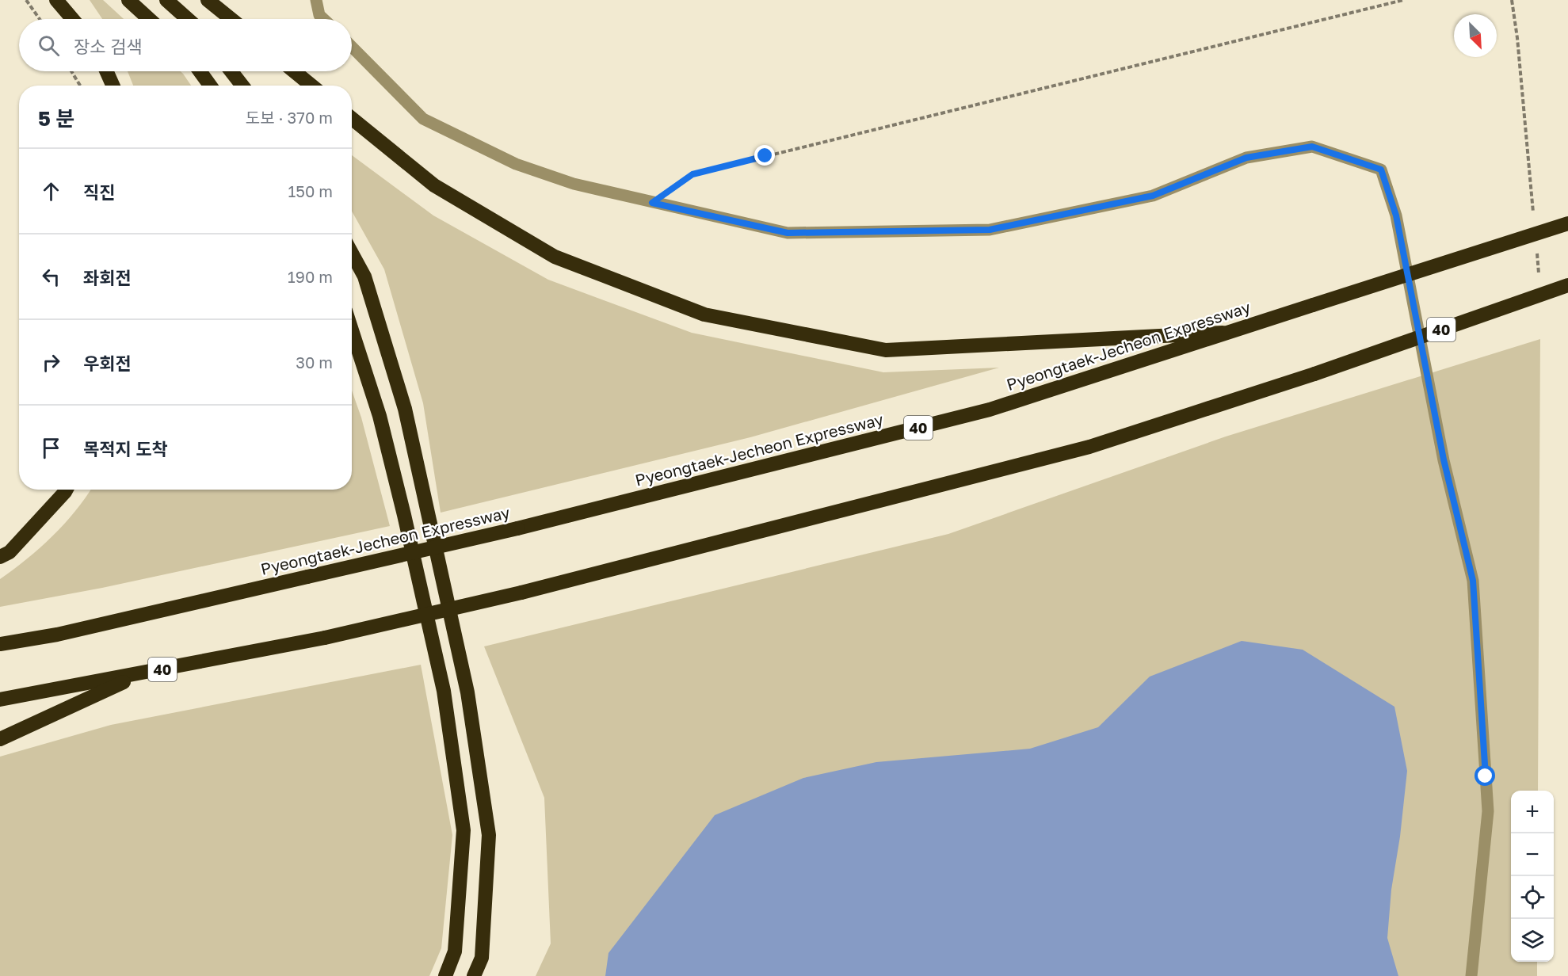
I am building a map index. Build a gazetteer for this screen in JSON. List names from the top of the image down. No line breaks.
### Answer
{"streets":{"highway":["40","Pyeongtaek-Jecheon Expressway"]},"north":"bottom right","page":{"search":"장소 검색","heading":["5 분","도보 · 370 m"],"list":[["직진","150 m"],["좌회전","190 m"],["우회전","30 m"],"목적지 도착"],"map_buttons":["+","−"]}}
